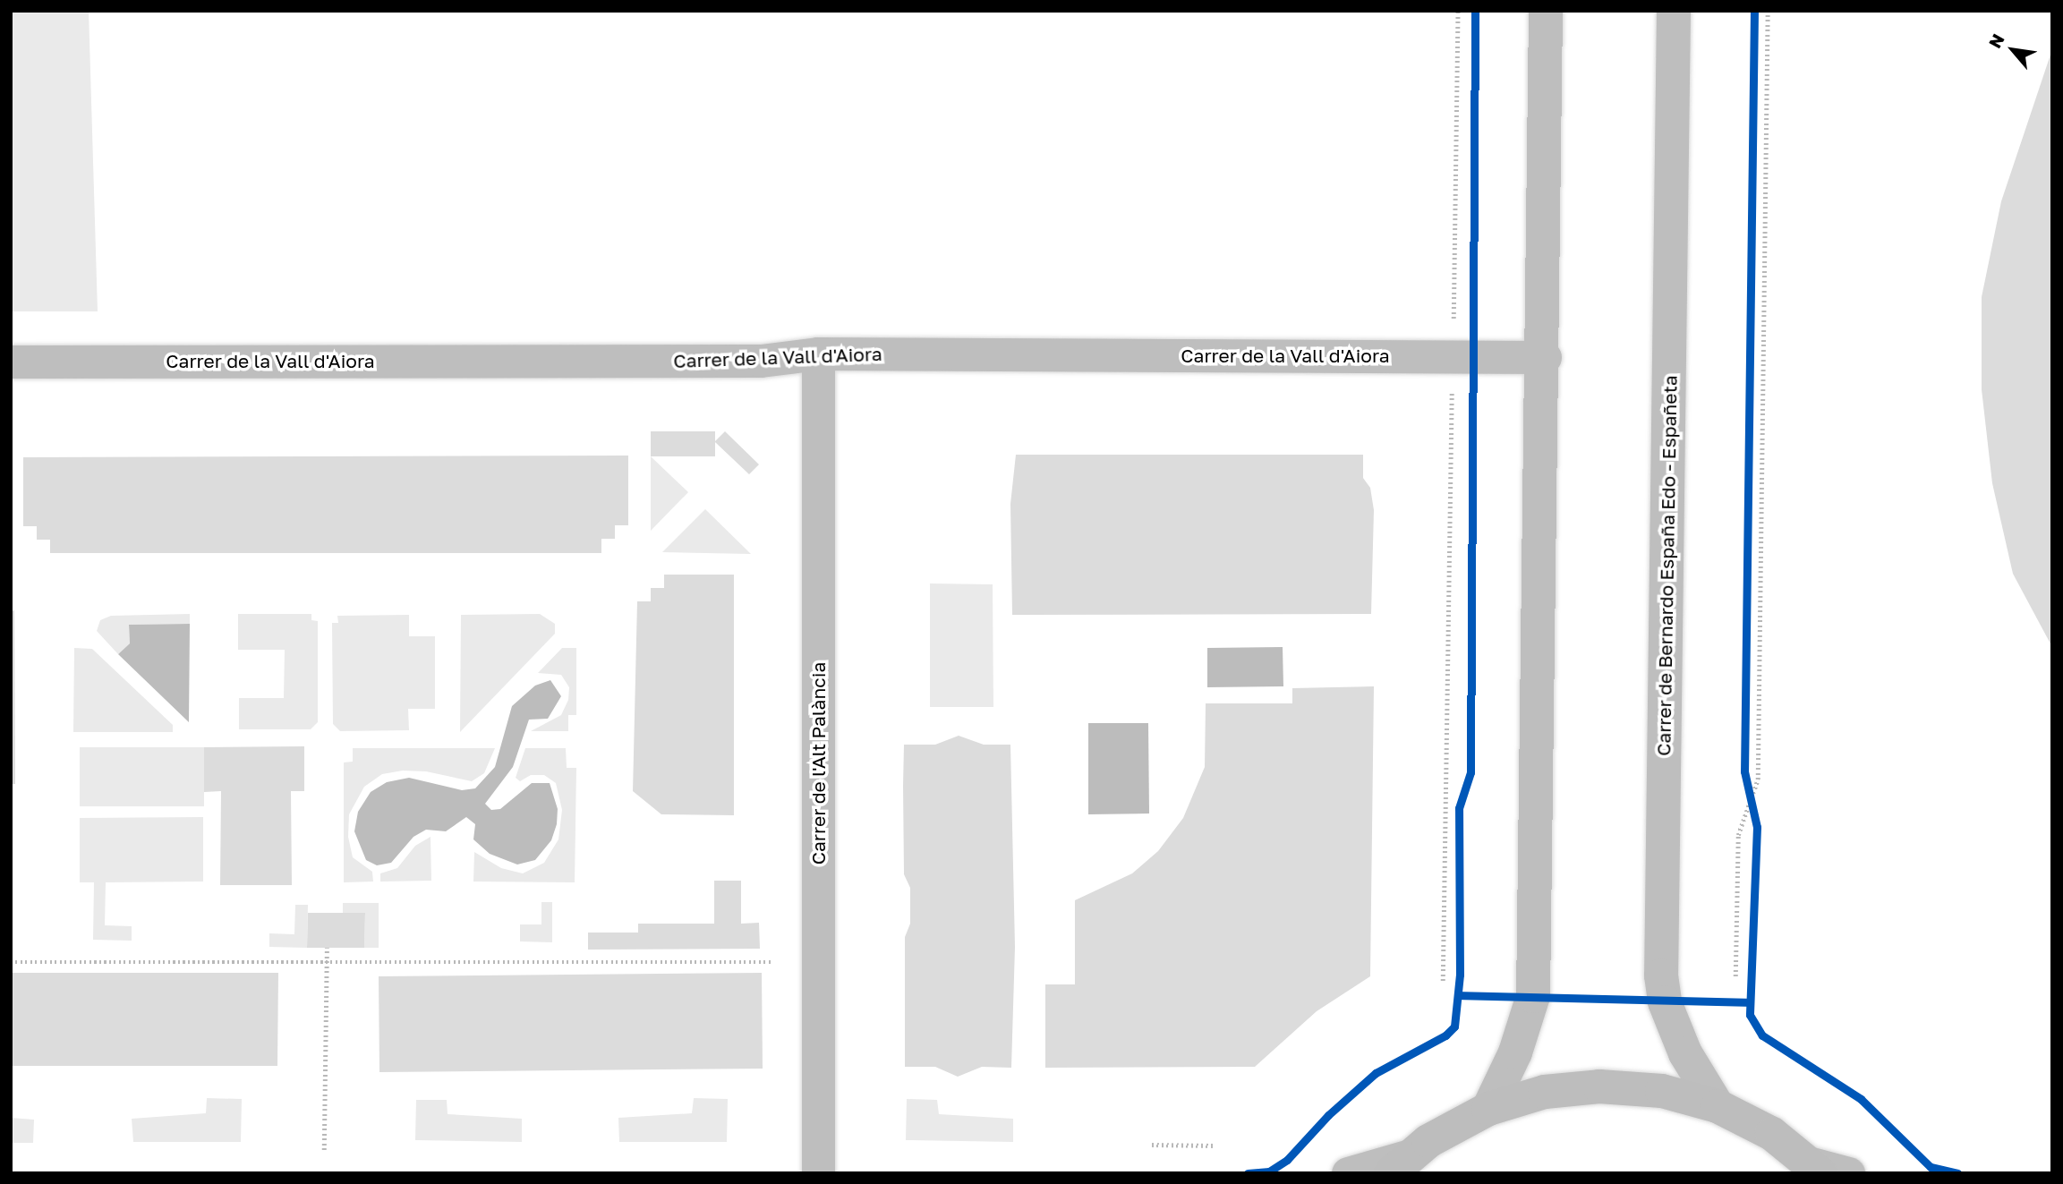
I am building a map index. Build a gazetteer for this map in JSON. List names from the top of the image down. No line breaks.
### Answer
{"streets":{"street":["Carrer de la Vall d'Aiora","Carrer de Bernardo España Edo - Españeta","Carrer de l'Alt Palància"]},"crossings":[["Carrer de la Vall d'Aiora","Carrer de l'Alt Palància"]],"north":"top left"}
